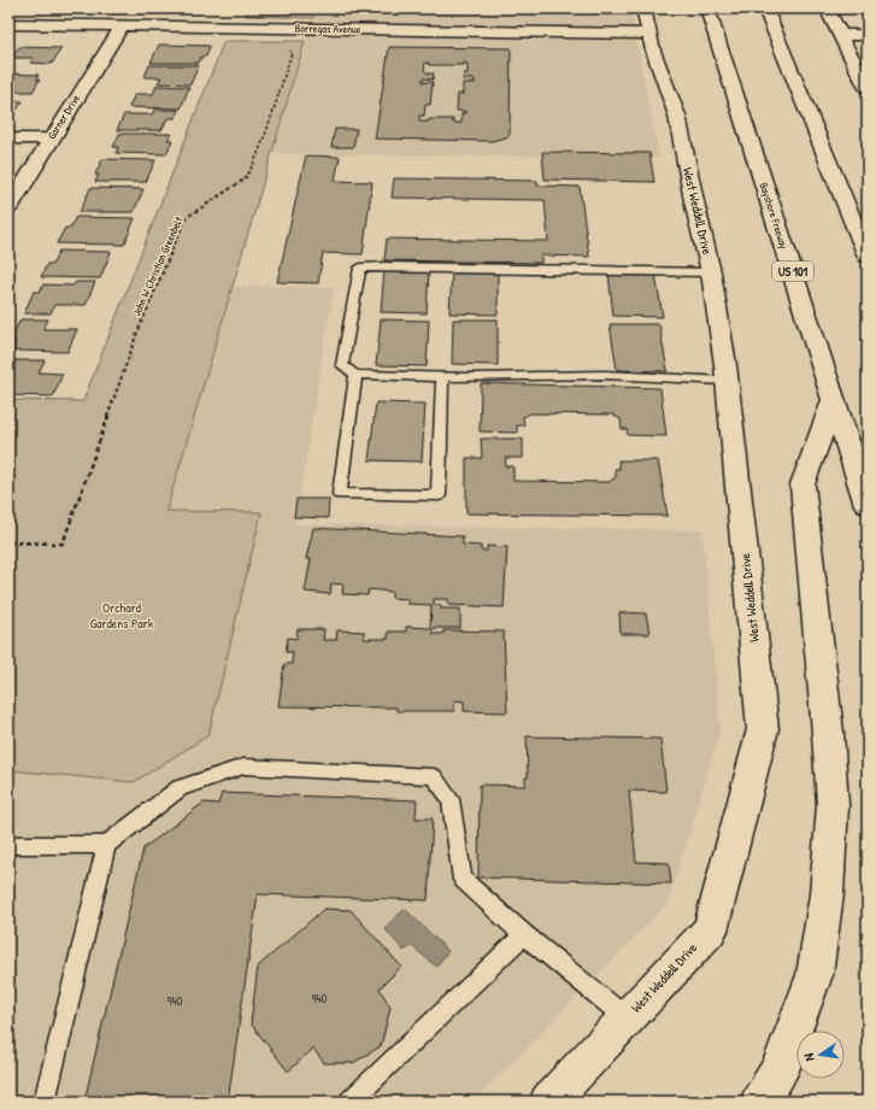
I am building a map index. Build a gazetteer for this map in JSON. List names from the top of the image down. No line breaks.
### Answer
{"streets":{"main road":["Borregas Avenue","Garner Drive","West Weddell Drive","Bayshore Freeway","US 101"],"path":["John W Christian Greenbelt"]},"crossings":[["Borregas Avenue","Garner Drive"],["Borregas Avenue","West Weddell Drive"]],"parks":["Orchard Gardens Park"],"house_numbers":["940","940"],"north":"left"}
